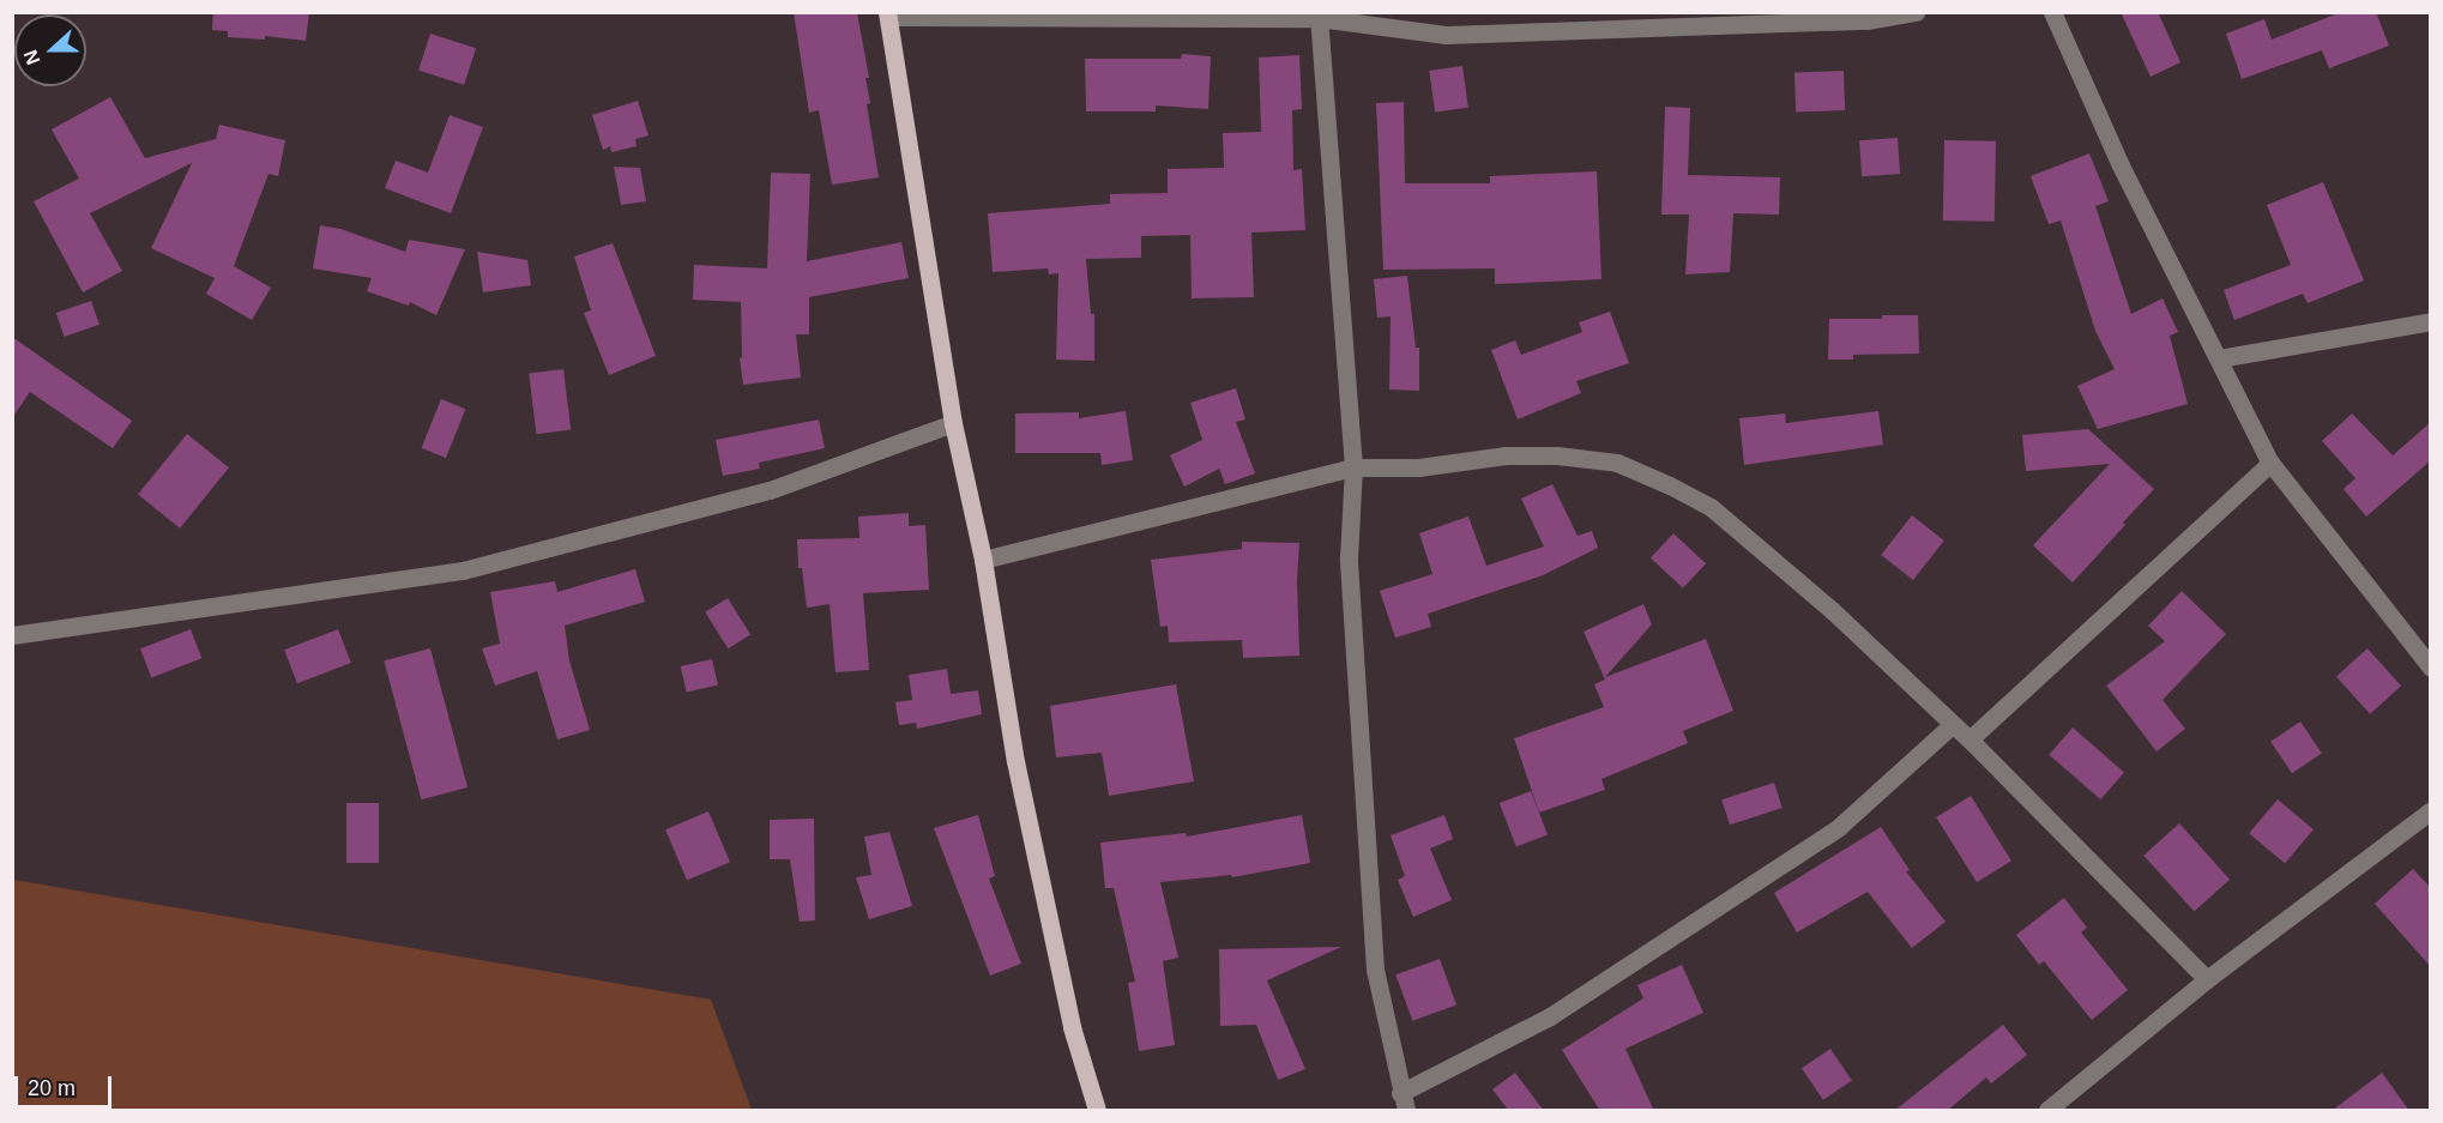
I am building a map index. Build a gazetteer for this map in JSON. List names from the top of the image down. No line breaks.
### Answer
{"scale_bar":"20 m","north":"left"}
